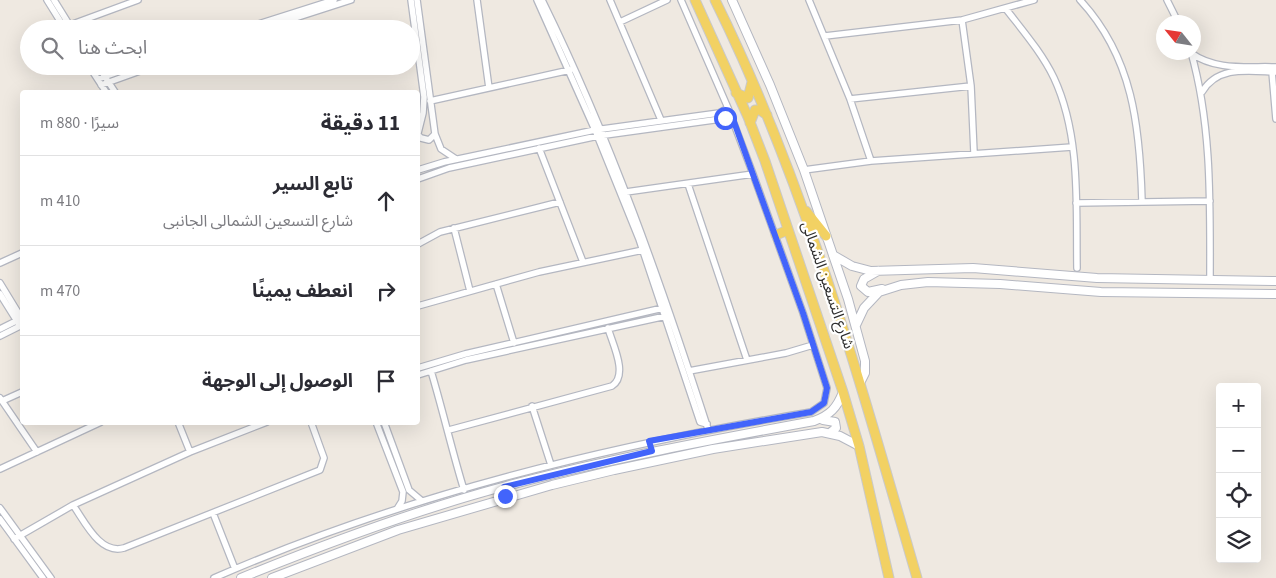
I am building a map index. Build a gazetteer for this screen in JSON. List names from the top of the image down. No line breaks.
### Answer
{"streets":{"main road":["شارع التسعين الشمالى"]},"north":"top left","page":{"search":"ابحث هنا","heading":["11 دقيقة","سيرًا · 880 m"],"list":[["تابع السير","شارع التسعين الشمالى الجانبى","410 m"],["انعطف يمينًا","470 m"],"الوصول إلى الوجهة"],"map_buttons":["+","−"]}}
